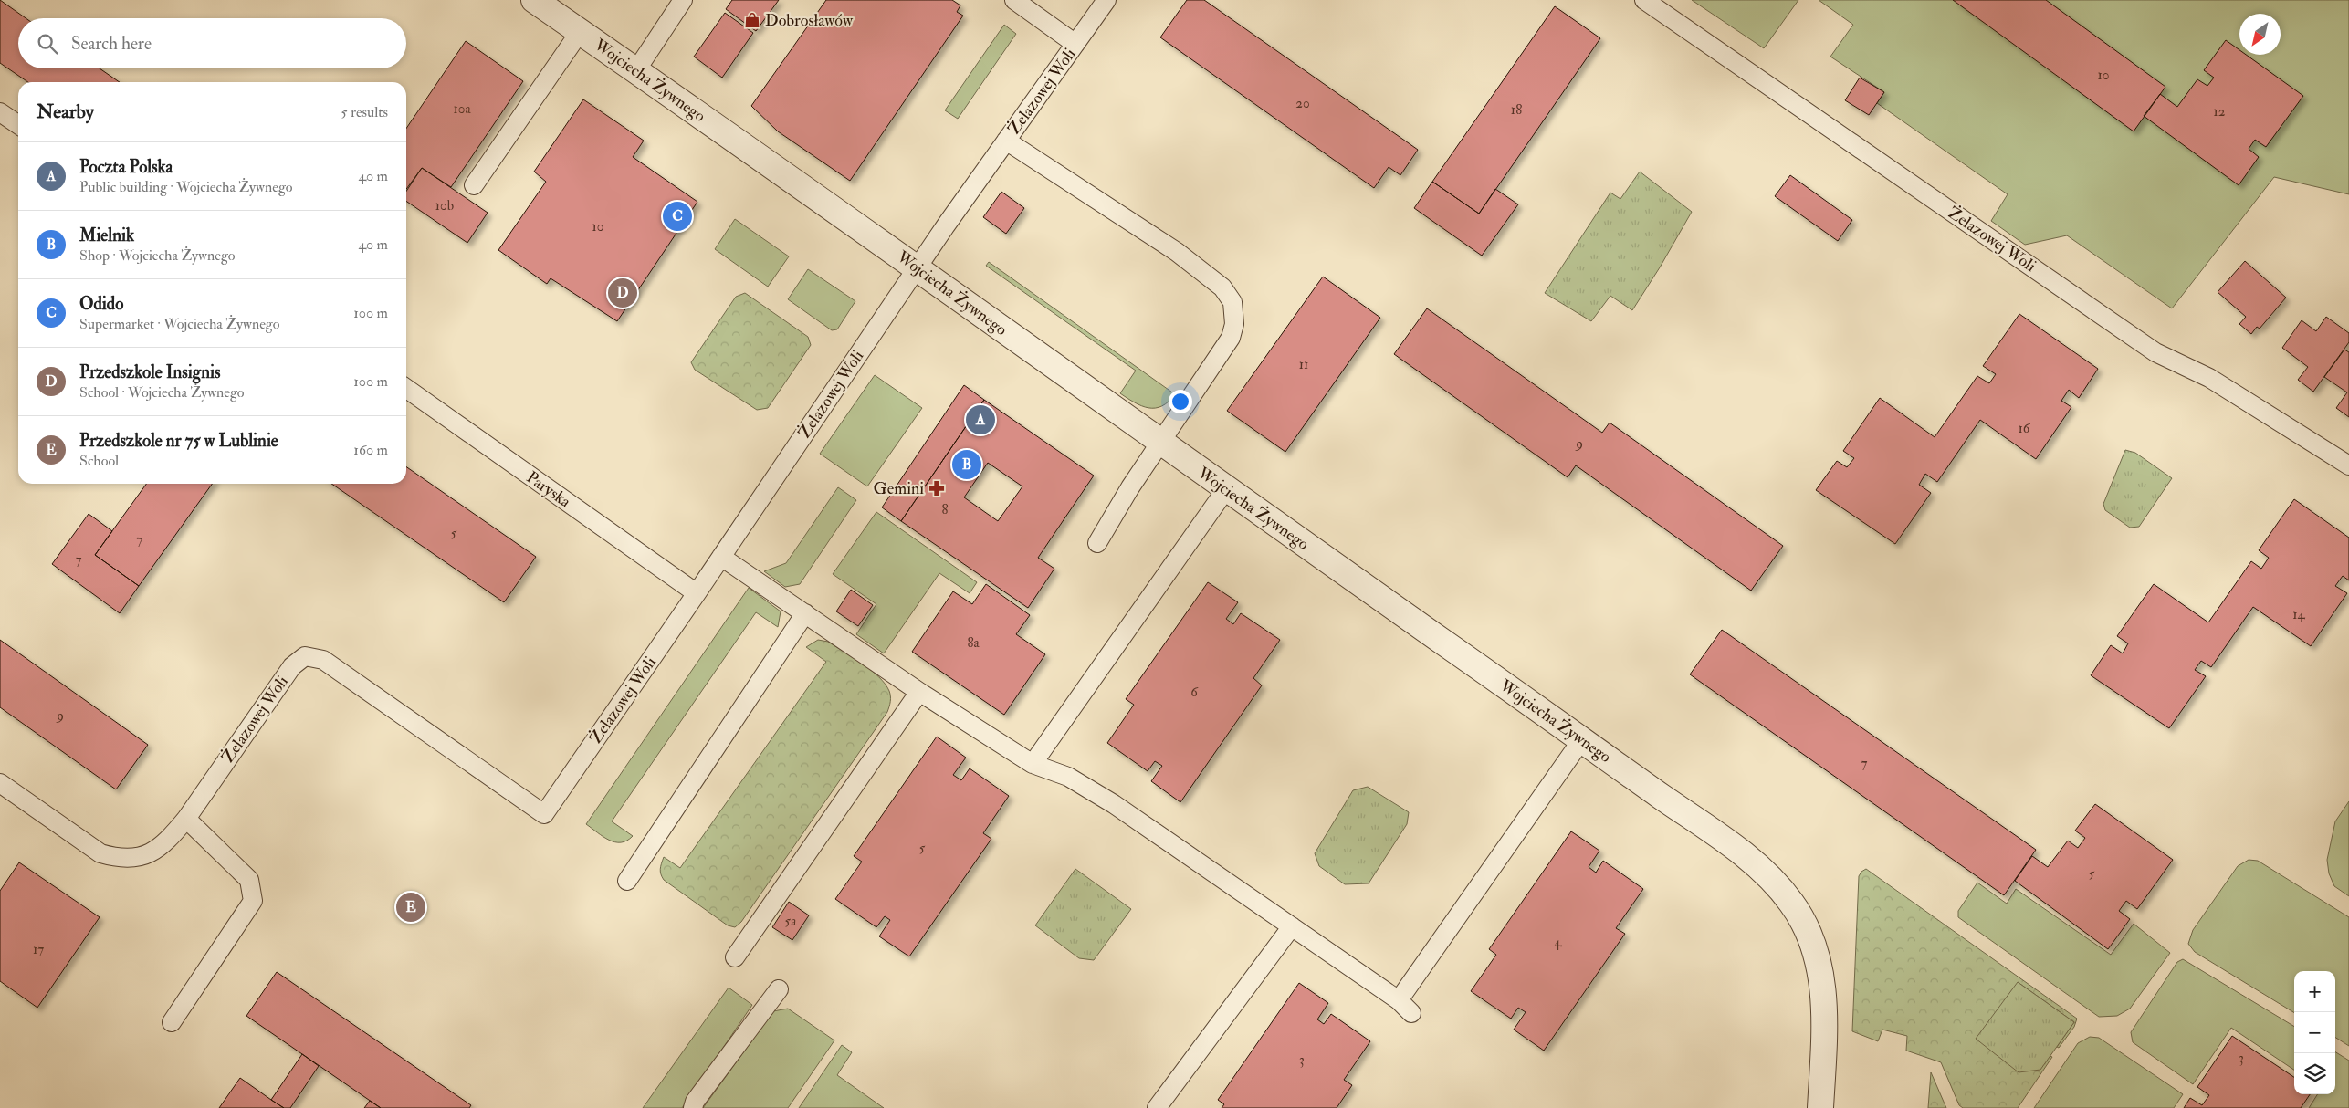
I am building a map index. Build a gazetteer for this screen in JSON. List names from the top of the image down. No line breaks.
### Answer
{"streets":{"street":["Wojciecha Żywnego"],"lane":["Żelazowej Woli","Paryska"]},"crossings":[["Wojciecha Żywnego","Żelazowej Woli"],["Żelazowej Woli","Paryska"]],"places":{"shop":["Dobrosławów"],"pharmacy":["Gemini"]},"house_numbers":["10","20","10a","18","12","10b","10","11","16","9","8","5","7","7","14","8a","6","9","7","5","5","5a","4","17","3","3"],"north":"bottom left","page":{"search":"Search here","heading":["Nearby","5 results"],"list":[{"mark":"A","name":"Poczta Polska","note":"Public building · Wojciecha Żywnego","value":"40 m"},{"mark":"B","name":"Mielnik","note":"Shop · Wojciecha Żywnego","value":"40 m"},{"mark":"C","name":"Odido","note":"Supermarket · Wojciecha Żywnego","value":"100 m"},{"mark":"D","name":"Przedszkole Insignis","note":"School · Wojciecha Żywnego","value":"100 m"},{"mark":"E","name":"Przedszkole nr 75 w Lublinie","note":"School","value":"160 m"}],"pins":["C","D","A","B","E"],"map_buttons":["+","−"]}}
